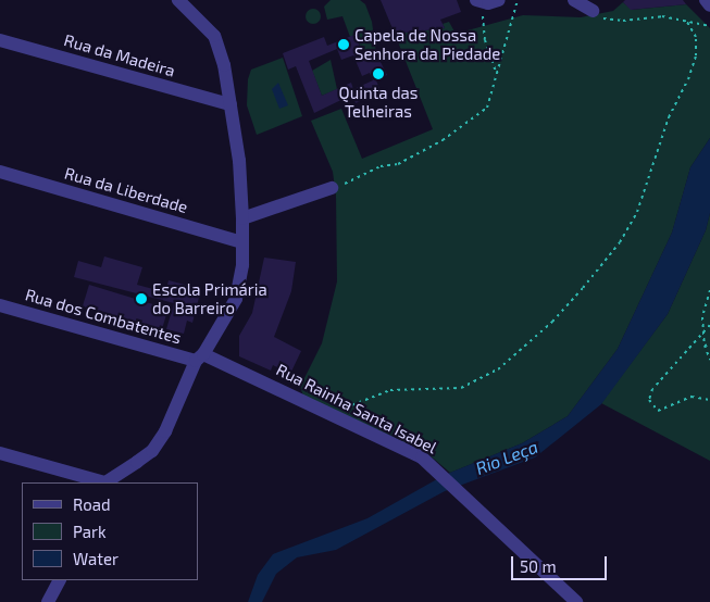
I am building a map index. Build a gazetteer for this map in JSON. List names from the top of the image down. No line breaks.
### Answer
{"streets":{"street":["Rua da Madeira","Rua da Liberdade","Rua dos Combatentes","Rua Rainha Santa Isabel"]},"crossings":[["Rua dos Combatentes","Rua Rainha Santa Isabel"]],"water":["Rio Leça"],"places":["Capela de Nossa Senhora da Piedade","Quinta das Telheiras","Escola Primária do Barreiro"],"legend":["Road","Park","Water"],"scale_bar":"50 m"}
